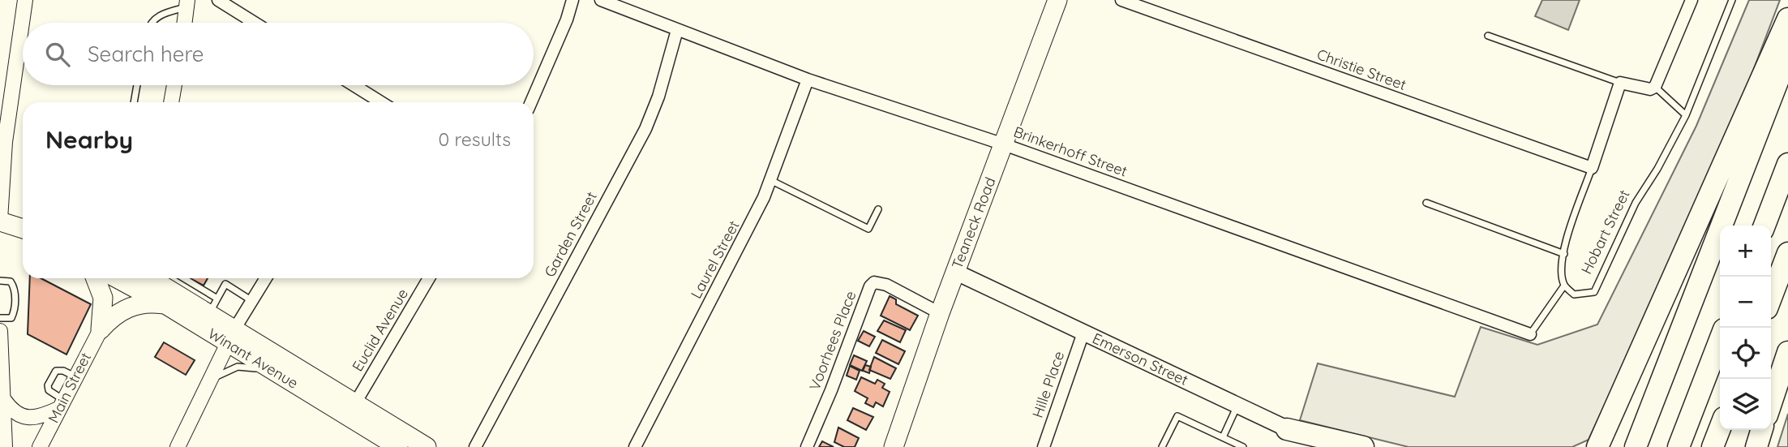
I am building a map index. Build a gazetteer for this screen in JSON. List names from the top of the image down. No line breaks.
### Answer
{"streets":{"main road":["Teaneck Road","Winant Avenue","Emerson Street"],"street":["Christie Street","Brinkerhoff Street","Hobart Street","Garden Street","Laurel Street","Euclid Avenue","Voorhees Place","Hille Place","Main Street"]},"crossings":[["Christie Street","Hobart Street"],["Brinkerhoff Street","Teaneck Road"],["Brinkerhoff Street","Garden Street"],["Brinkerhoff Street","Laurel Street"],["Teaneck Road","Voorhees Place"],["Teaneck Road","Emerson Street"],["Euclid Avenue","Winant Avenue"],["Emerson Street","Hille Place"]],"page":{"search":"Search here","heading":["Nearby","0 results"],"map_buttons":["+","−"]}}
